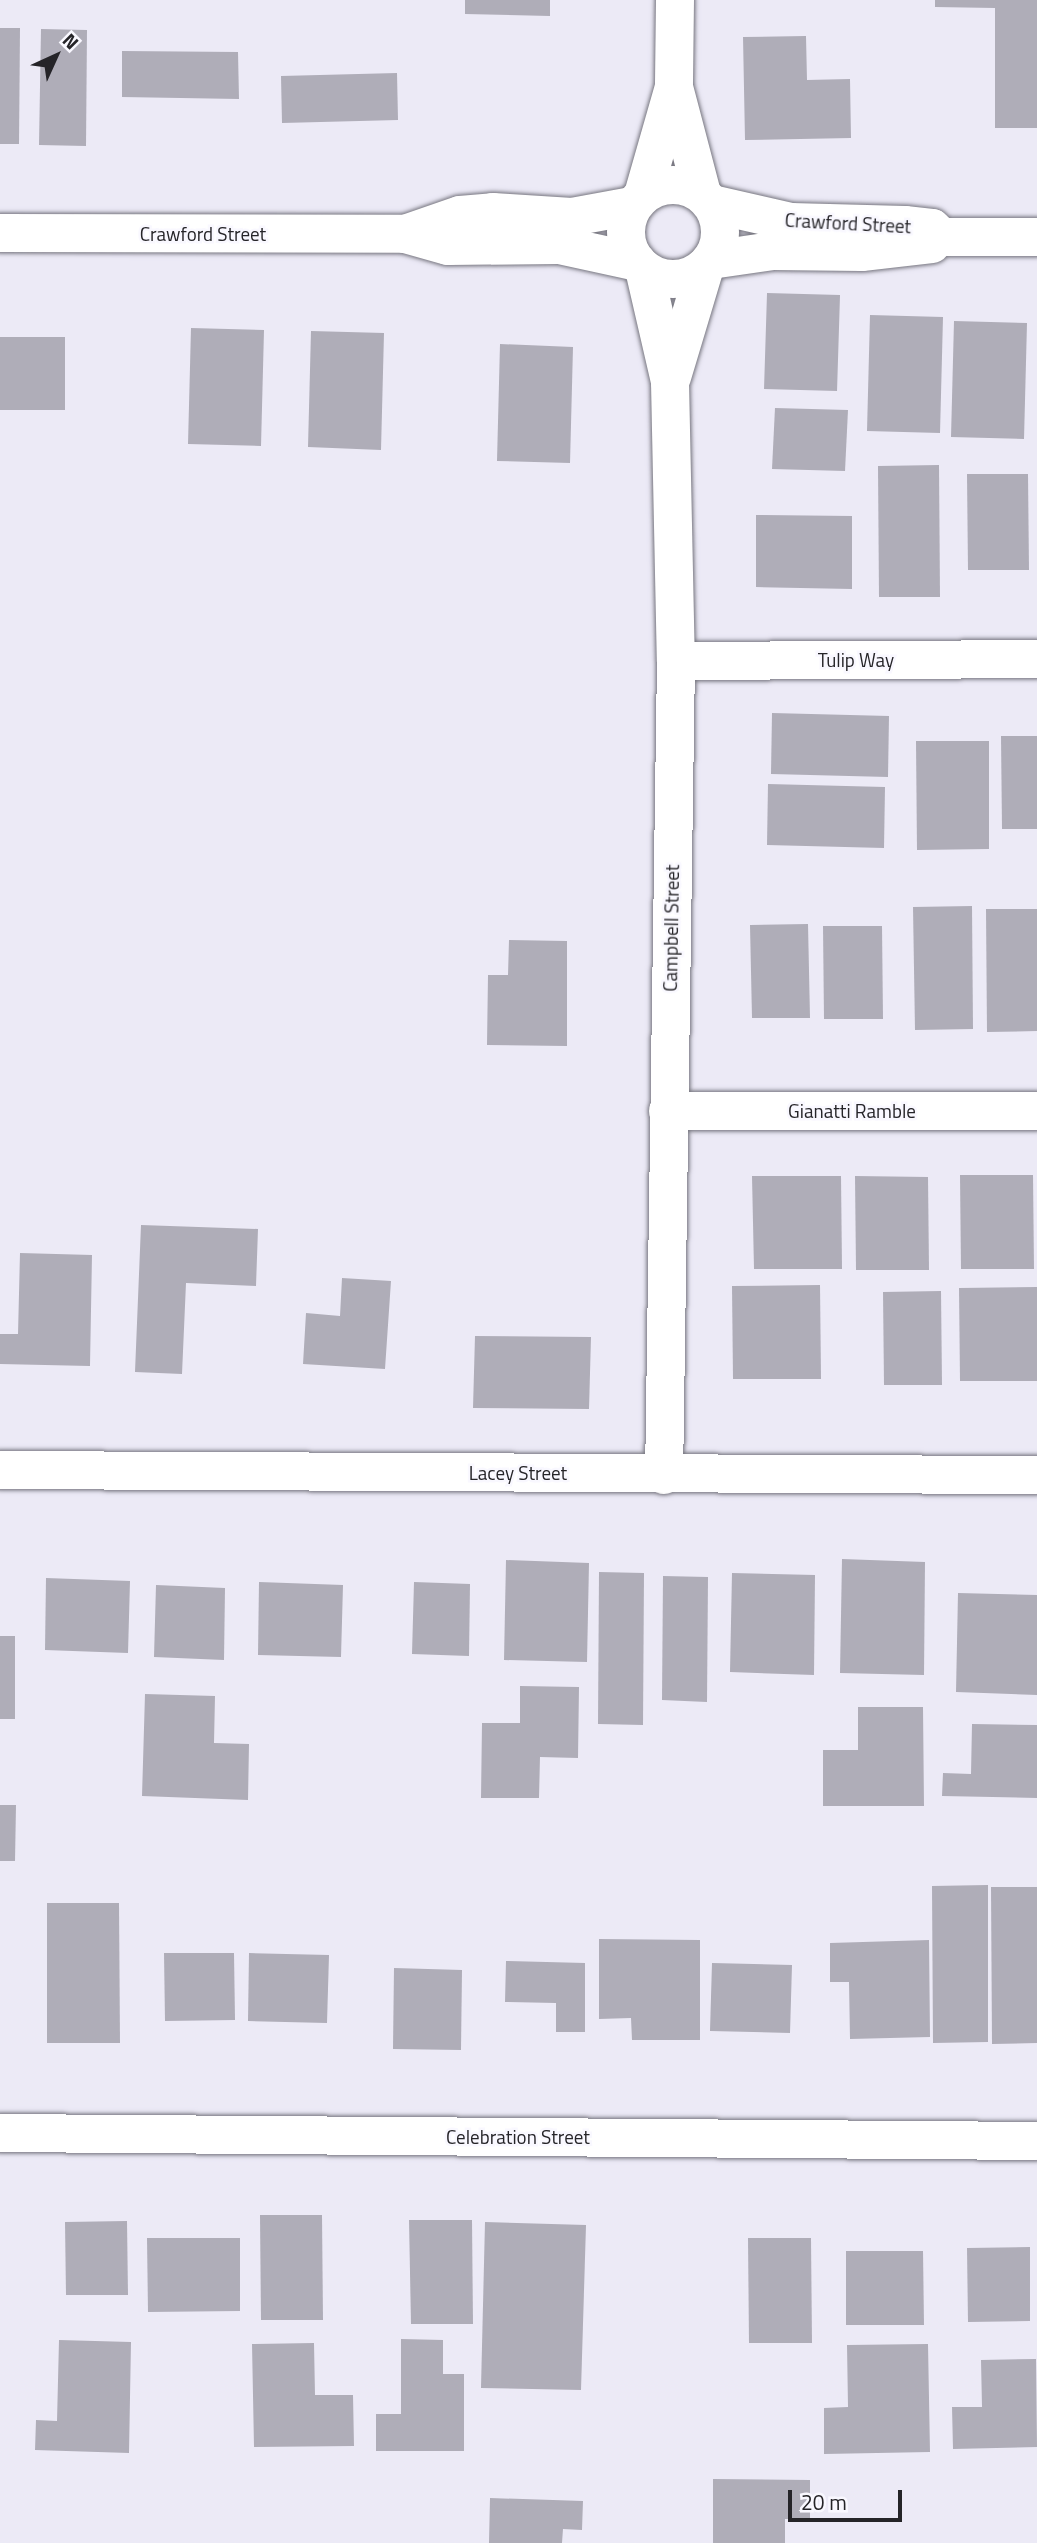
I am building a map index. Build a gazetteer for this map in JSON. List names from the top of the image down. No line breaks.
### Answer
{"streets":{"street":["Crawford Street","Tulip Way","Campbell Street","Gianatti Ramble","Lacey Street","Celebration Street"]},"crossings":[["Crawford Street","Campbell Street"],["Tulip Way","Campbell Street"],["Campbell Street","Gianatti Ramble"],["Campbell Street","Lacey Street"]],"scale_bar":"20 m","north":"top right"}
